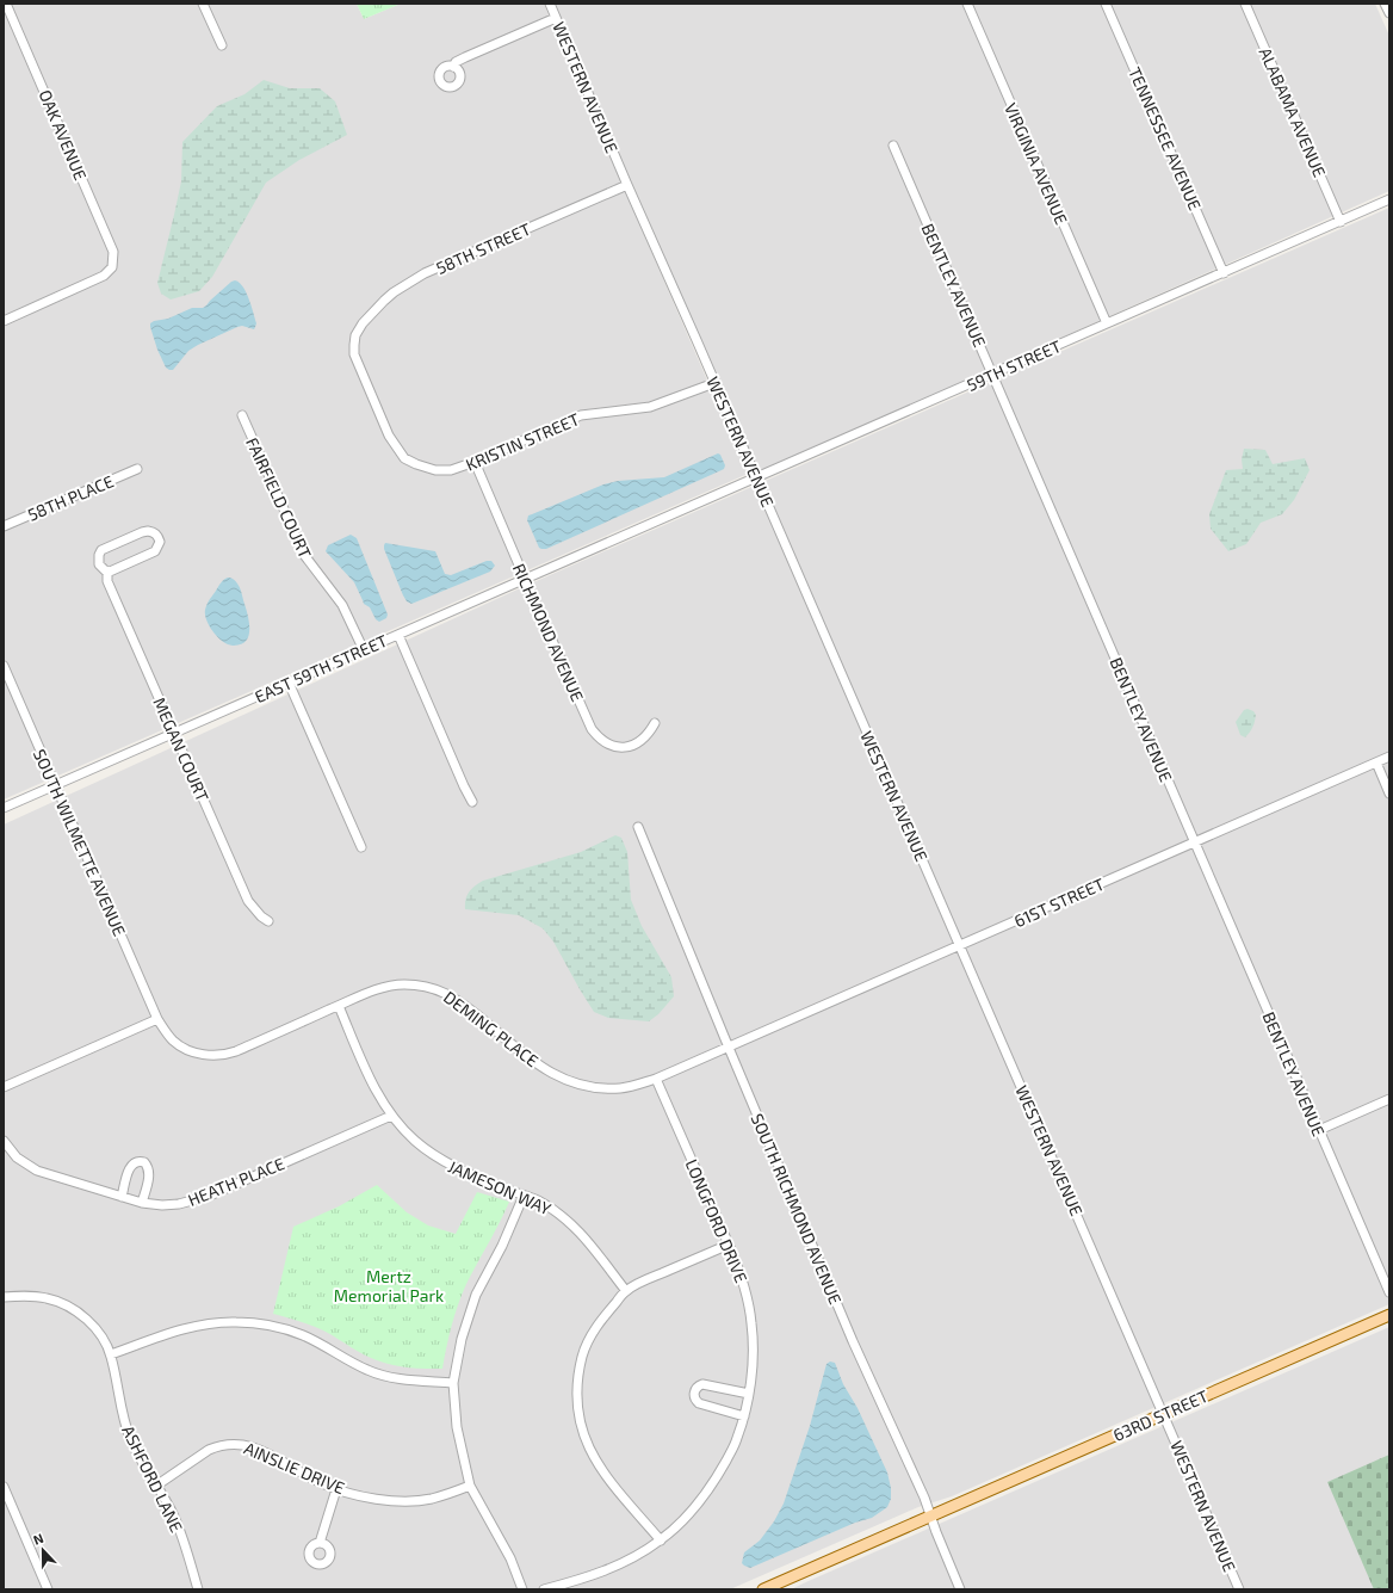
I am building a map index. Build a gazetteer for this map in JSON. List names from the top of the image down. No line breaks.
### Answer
{"streets":{"main road":["63RD STREET"],"street":["WESTERN AVENUE","ALABAMA AVENUE","OAK AVENUE","TENNESSEE AVENUE","VIRGINIA AVENUE","58TH STREET","BENTLEY AVENUE","59TH STREET","KRISTIN STREET","58TH PLACE","FAIRFIELD COURT","RICHMOND AVENUE","EAST 59TH STREET","MEGAN COURT","SOUTH WILMETTE AVENUE","61ST STREET","DEMING PLACE","HEATH PLACE","JAMESON WAY","SOUTH RICHMOND AVENUE","LONGFORD DRIVE","AINSLIE DRIVE","ASHFORD LANE"]},"crossings":[["WESTERN AVENUE","58TH STREET"],["WESTERN AVENUE","59TH STREET"],["WESTERN AVENUE","KRISTIN STREET"],["WESTERN AVENUE","61ST STREET"],["WESTERN AVENUE","63RD STREET"],["ALABAMA AVENUE","59TH STREET"],["TENNESSEE AVENUE","59TH STREET"],["VIRGINIA AVENUE","59TH STREET"],["58TH STREET","KRISTIN STREET"],["BENTLEY AVENUE","59TH STREET"],["BENTLEY AVENUE","61ST STREET"],["59TH STREET","EAST 59TH STREET"],["KRISTIN STREET","RICHMOND AVENUE"],["FAIRFIELD COURT","EAST 59TH STREET"],["RICHMOND AVENUE","EAST 59TH STREET"],["EAST 59TH STREET","MEGAN COURT"],["EAST 59TH STREET","SOUTH WILMETTE AVENUE"],["SOUTH WILMETTE AVENUE","DEMING PLACE"],["61ST STREET","DEMING PLACE"],["61ST STREET","SOUTH RICHMOND AVENUE"],["DEMING PLACE","JAMESON WAY"],["DEMING PLACE","SOUTH RICHMOND AVENUE"],["DEMING PLACE","LONGFORD DRIVE"],["HEATH PLACE","JAMESON WAY"],["SOUTH RICHMOND AVENUE","63RD STREET"],["AINSLIE DRIVE","ASHFORD LANE"]],"parks":["Mertz Memorial Park"],"north":"top"}
